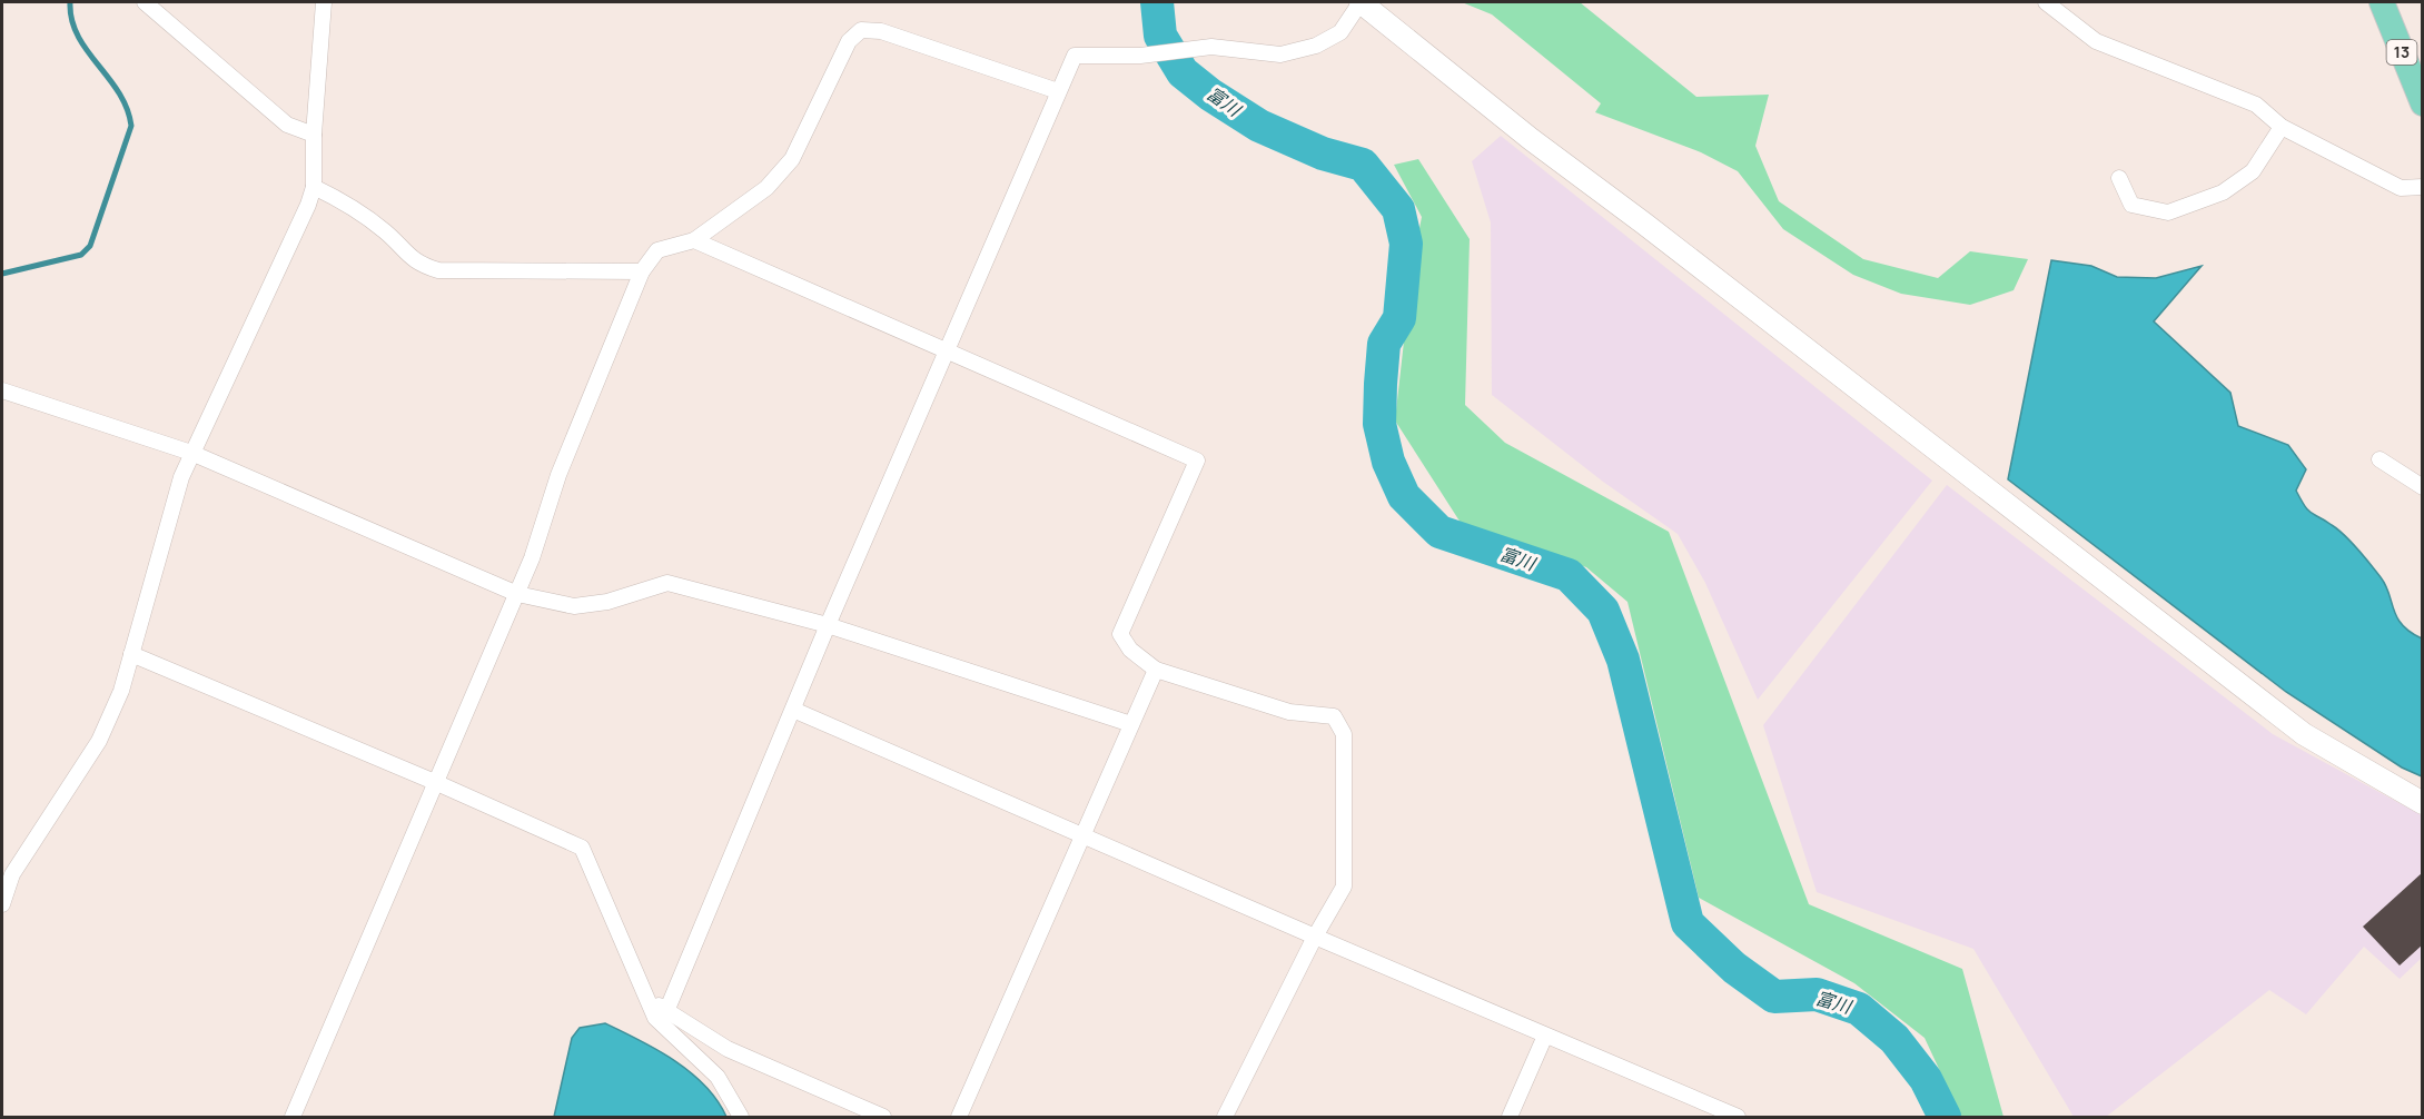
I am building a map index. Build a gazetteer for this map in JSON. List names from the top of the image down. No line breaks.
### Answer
{"streets":{"main road":["13"]},"water":["富川"]}
